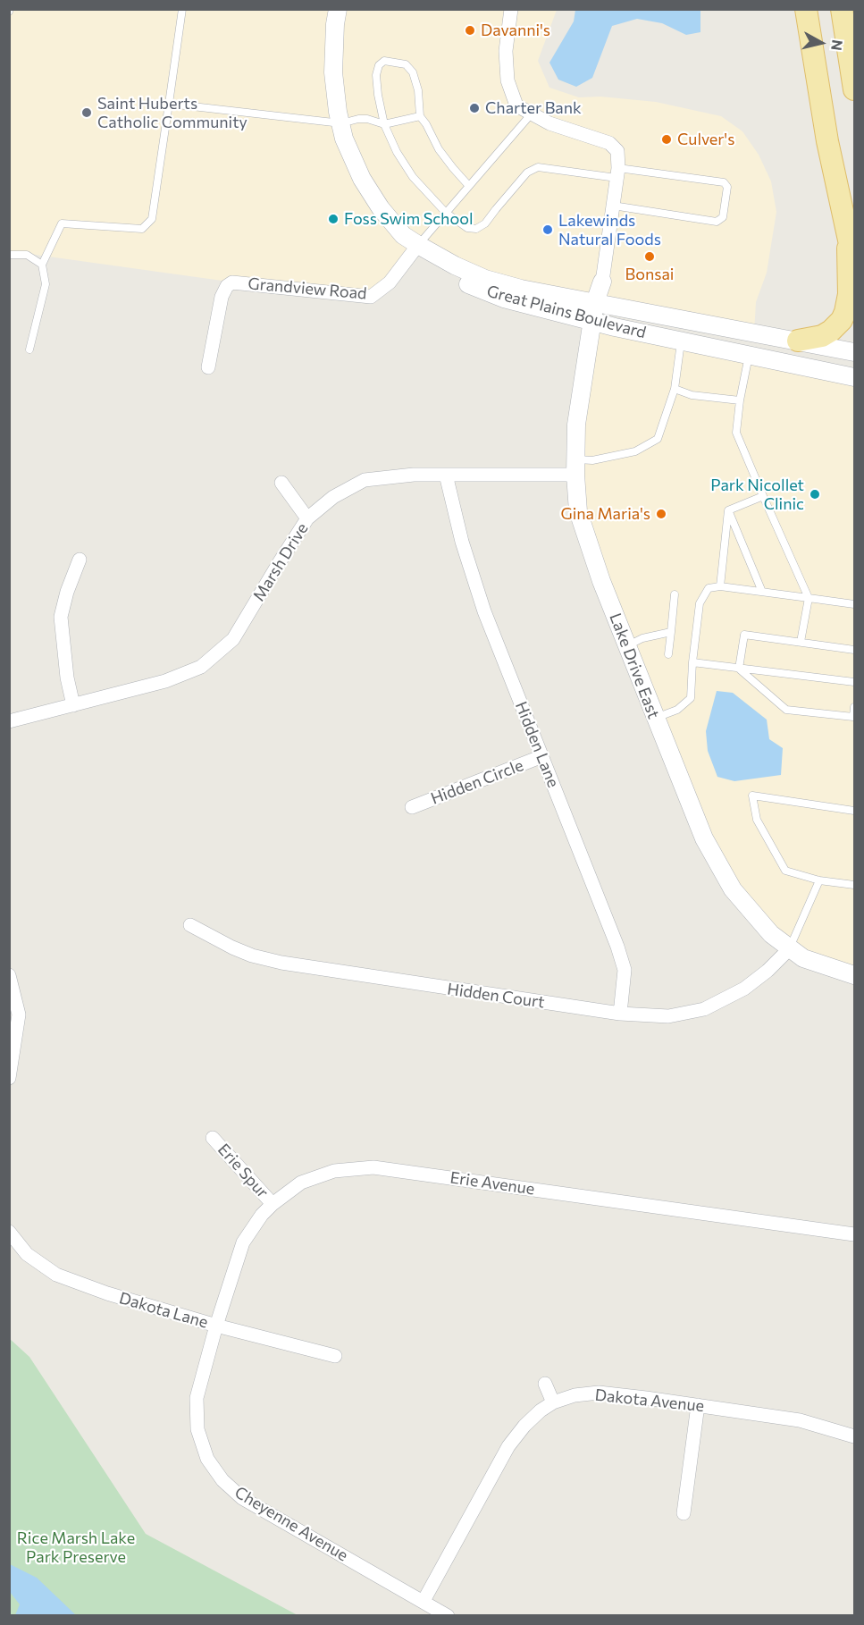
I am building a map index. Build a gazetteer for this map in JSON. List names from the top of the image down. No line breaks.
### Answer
{"streets":{"street":["Grandview Road","Great Plains Boulevard","Marsh Drive","Lake Drive East","Hidden Lane","Hidden Circle","Hidden Court","Erie Spur","Erie Avenue","Dakota Lane","Dakota Avenue","Cheyenne Avenue"]},"crossings":[["Grandview Road","Great Plains Boulevard"],["Great Plains Boulevard","Lake Drive East"],["Marsh Drive","Lake Drive East"],["Marsh Drive","Hidden Lane"],["Lake Drive East","Hidden Court"],["Hidden Lane","Hidden Circle"],["Hidden Lane","Hidden Court"],["Erie Spur","Erie Avenue"],["Erie Avenue","Dakota Lane"],["Erie Avenue","Cheyenne Avenue"],["Dakota Lane","Cheyenne Avenue"],["Dakota Avenue","Cheyenne Avenue"]],"parks":["Rice Marsh Lake Park Preserve"],"places":["Davanni's","Charter Bank","Saint Huberts Catholic Community","Culver's","Foss Swim School","Lakewinds Natural Foods","Bonsai","Park Nicollet Clinic","Gina Maria's"],"north":"right"}
